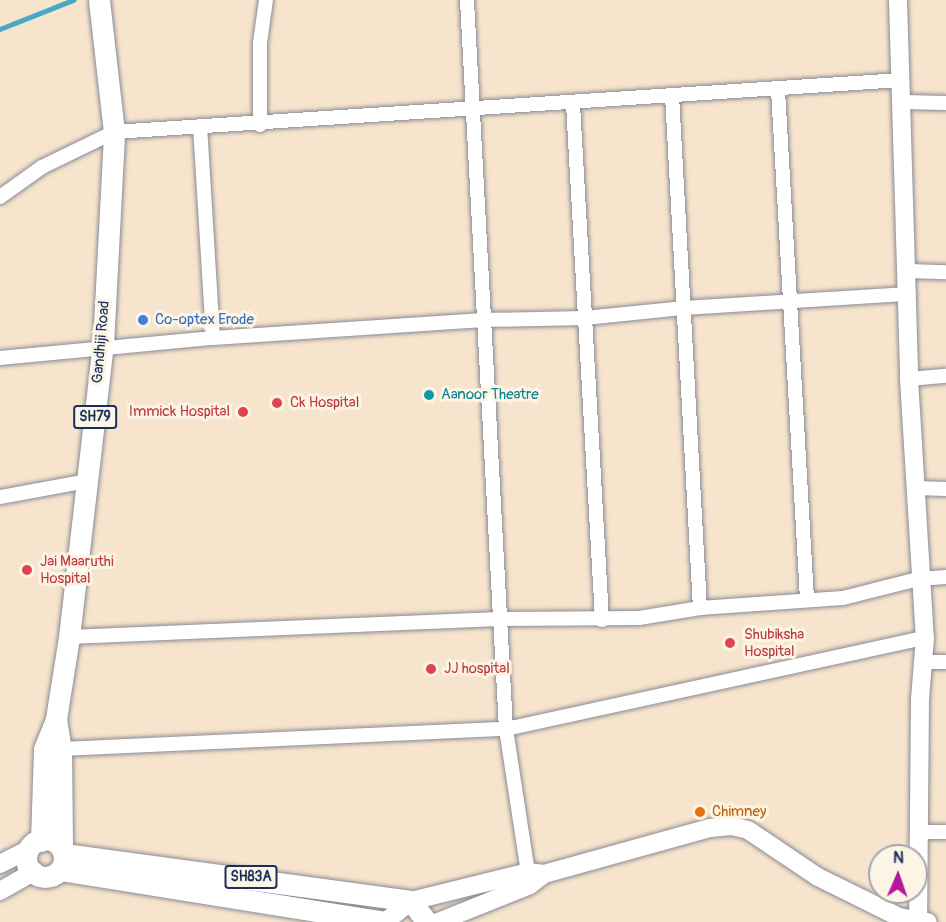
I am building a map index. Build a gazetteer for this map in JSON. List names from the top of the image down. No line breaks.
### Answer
{"streets":{"main road":["Gandhiji Road","SH79","SH83A"]},"crossings":[["Gandhiji Road","SH83A"]],"places":["Co-optex Erode","Aanoor Theatre","Ck Hospital","Immick Hospital","Jai Maaruthi Hospital","Shubiksha Hospital","JJ hospital","Chimney"],"north":"top"}
